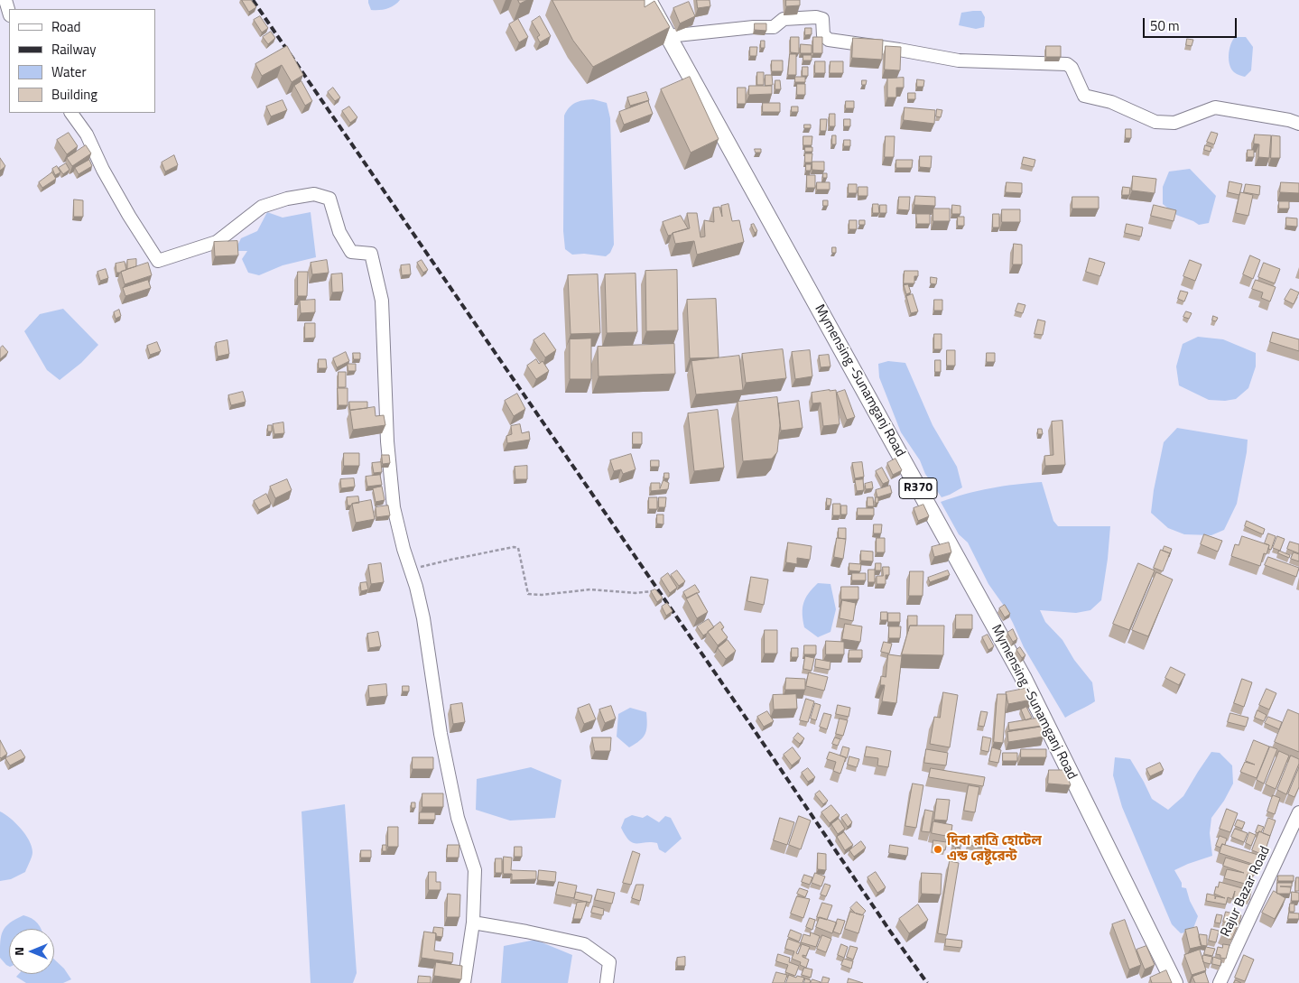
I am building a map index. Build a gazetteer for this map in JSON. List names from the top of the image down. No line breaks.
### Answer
{"streets":{"main road":["Mymensing -Sunamganj Road","R370"],"street":["Rajur Bazar Road"]},"places":["দিবা রাত্রি হোটেল এন্ড রেষ্টুরেন্ট"],"legend":["Road","Railway","Water","Building"],"scale_bar":"50 m","north":"left"}
